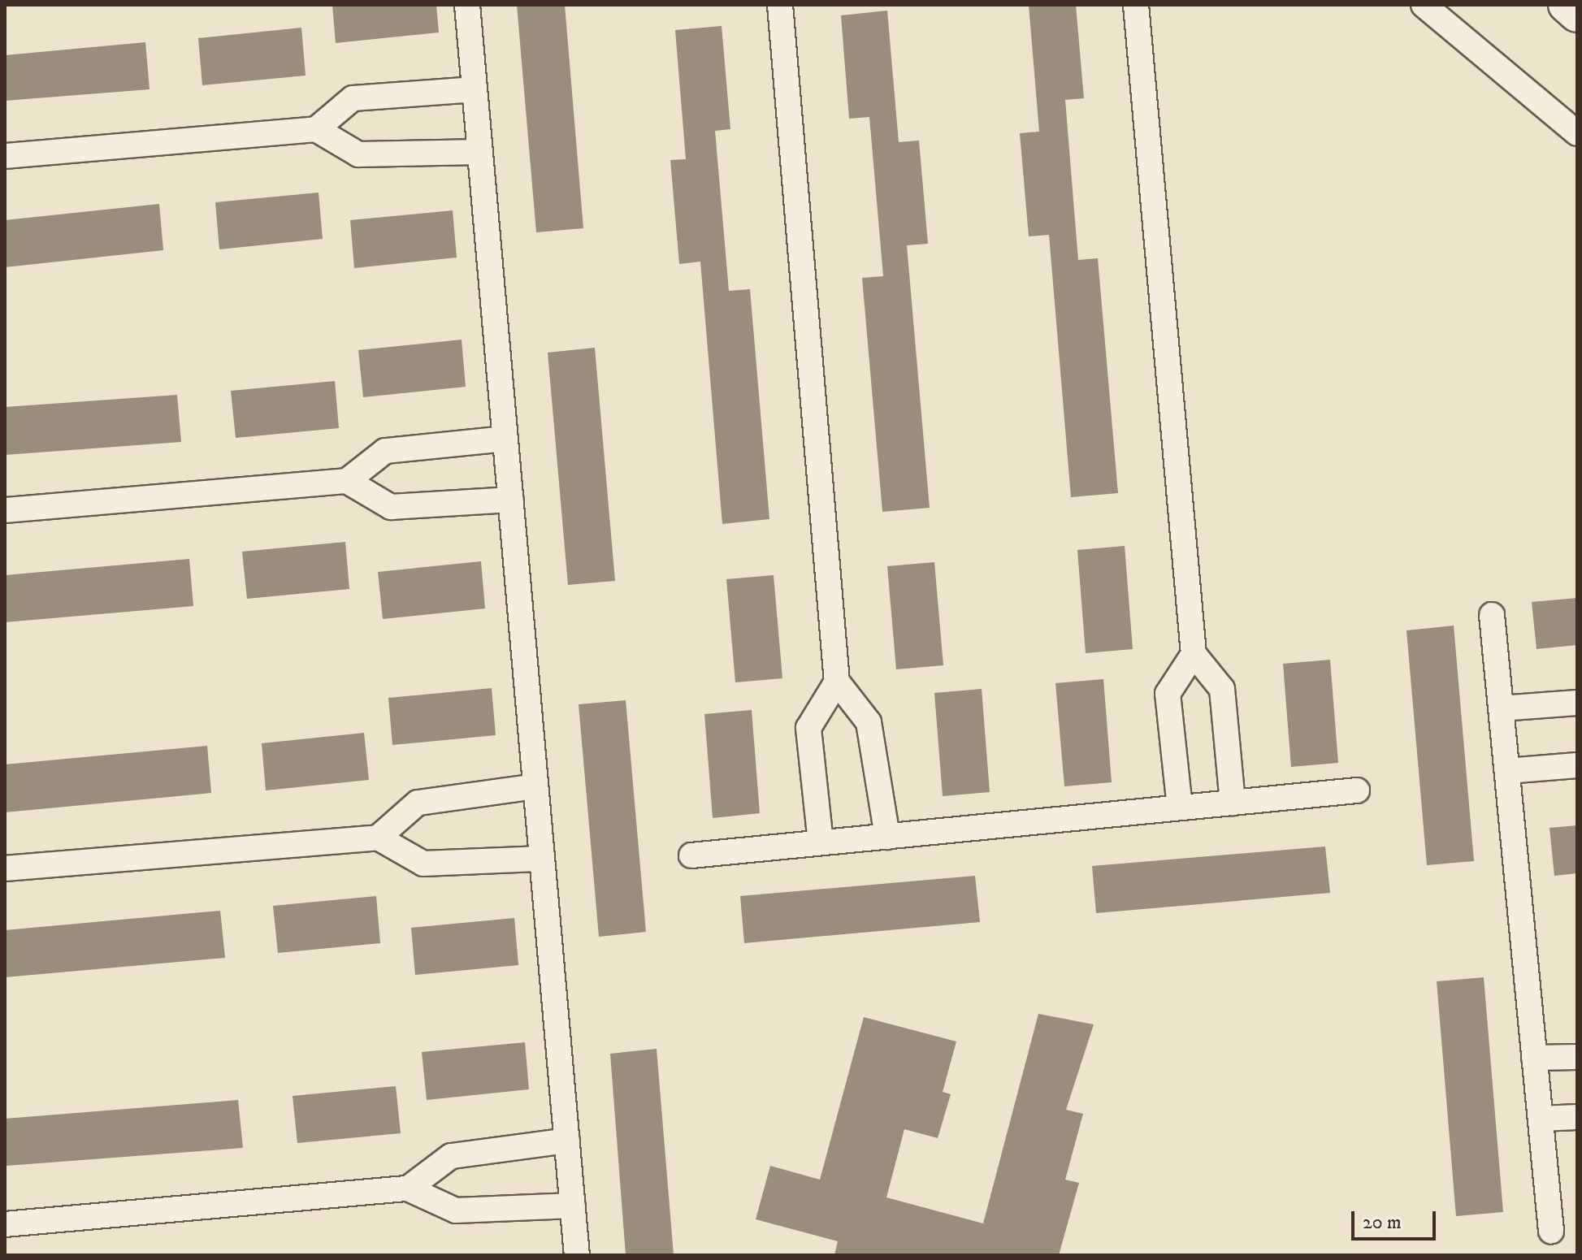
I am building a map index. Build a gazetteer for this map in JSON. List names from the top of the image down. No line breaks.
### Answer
{"scale_bar":"20 m"}
